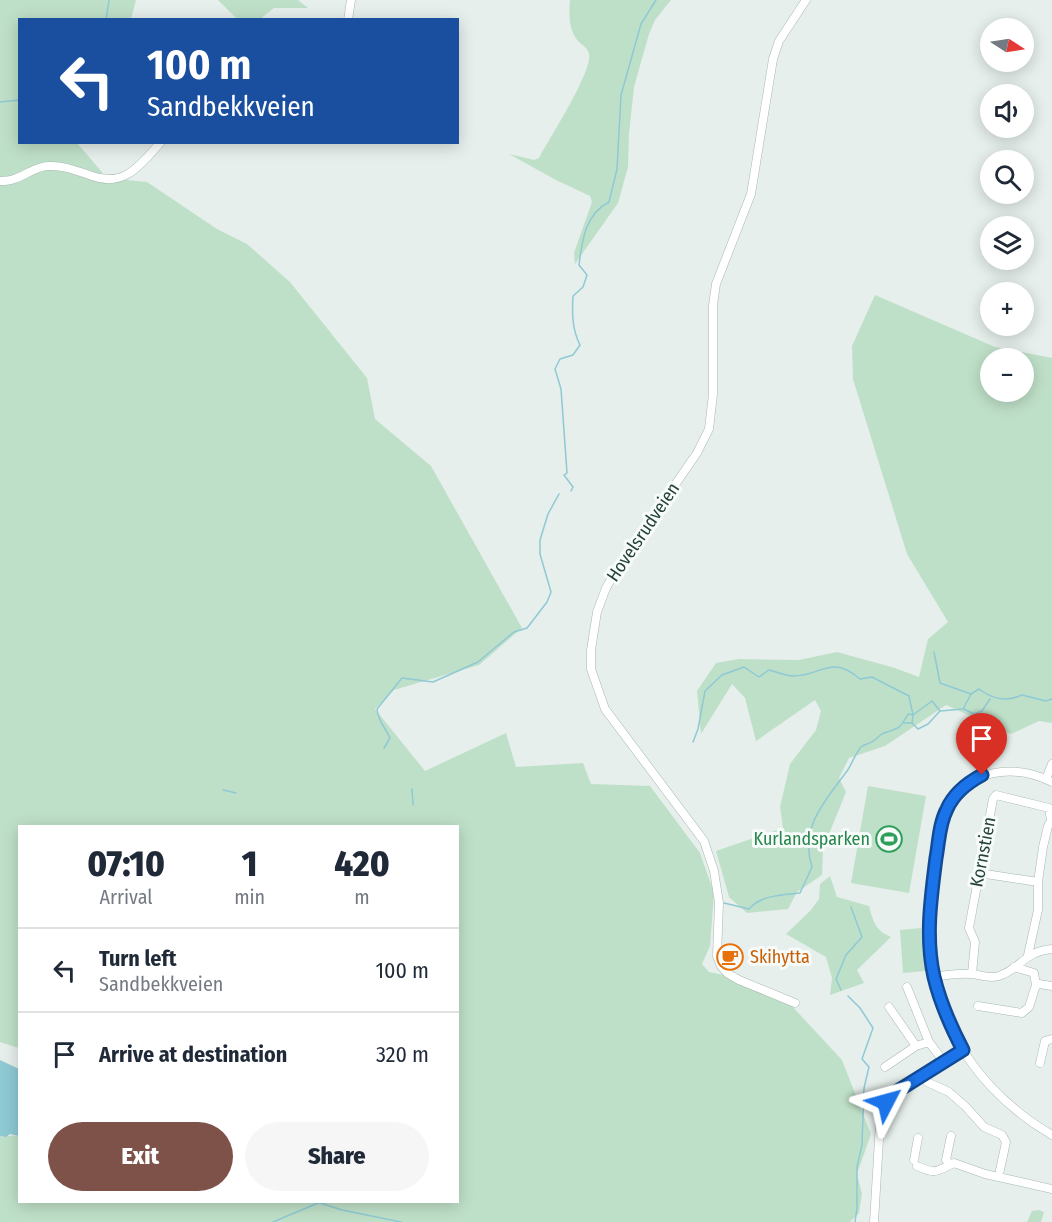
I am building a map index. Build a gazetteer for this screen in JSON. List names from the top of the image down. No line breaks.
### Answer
{"streets":{"street":["Hovelsrudveien","Kornstien"]},"places":{"sports":["Kurlandsparken"],"cafe":["Skihytta"]},"north":"right","page":{"map_buttons":["+","−"],"turn":["100 m","Sandbekkveien"],"eta":["07:10","Arrival","1","min","420","m"],"list":[{"name":"Turn left","note":"Sandbekkveien","value":"100 m"},{"name":"Arrive at destination","value":"320 m"}],"buttons":["Exit","Share"]}}
